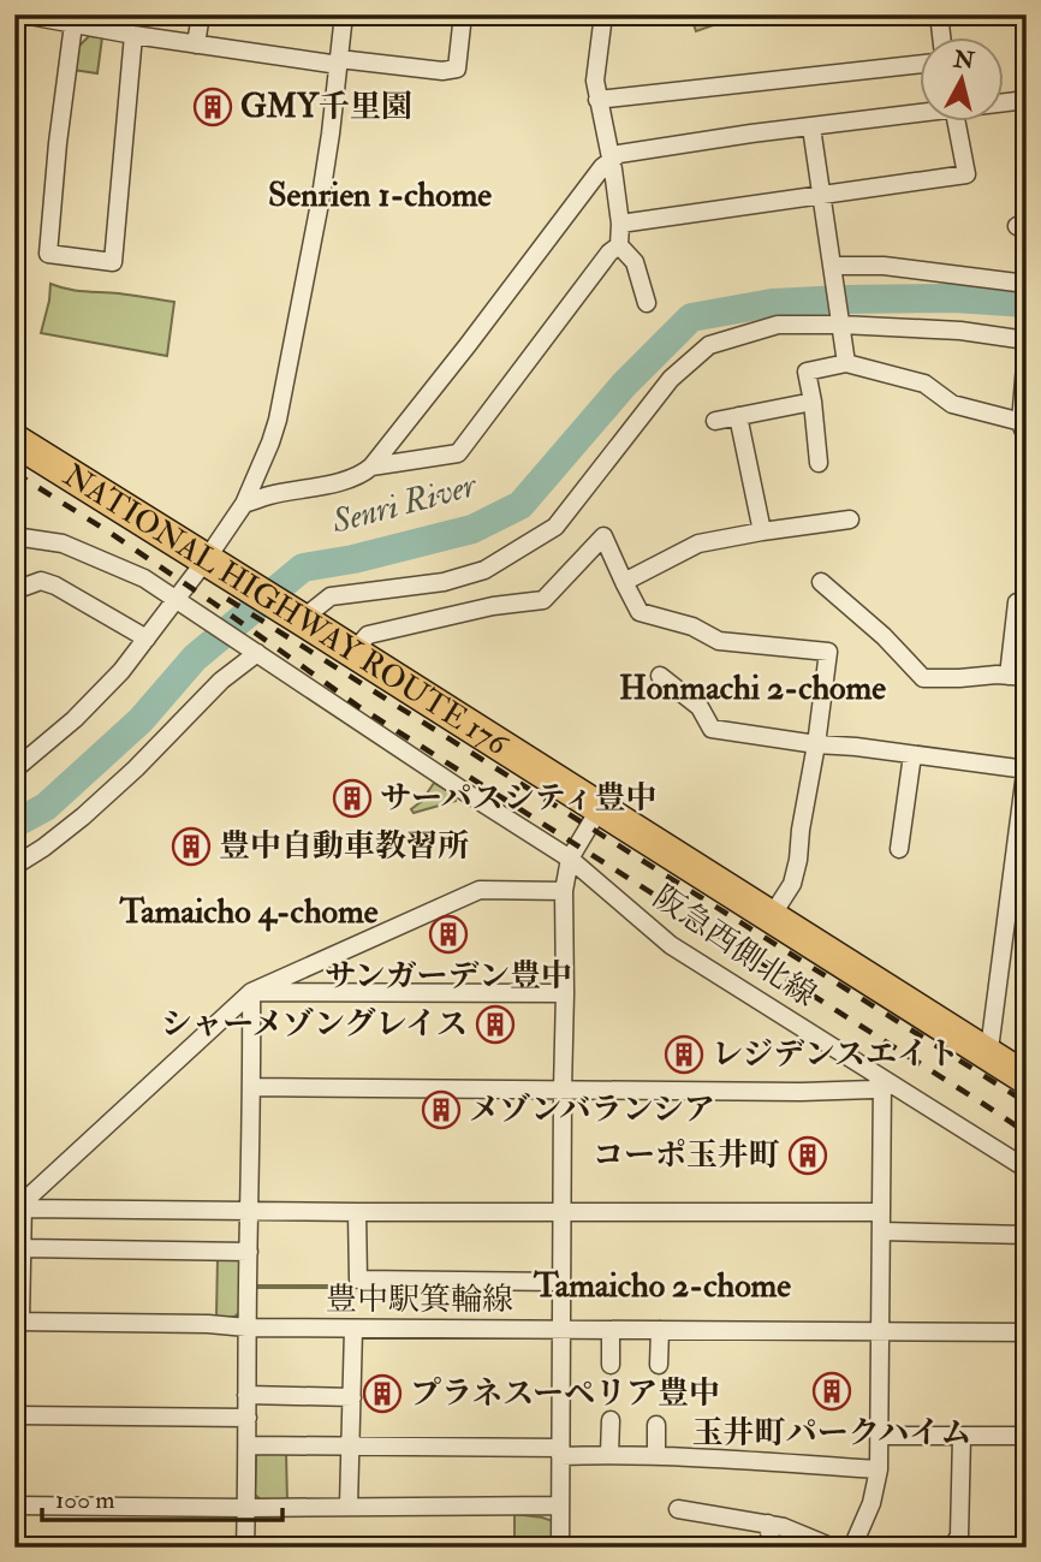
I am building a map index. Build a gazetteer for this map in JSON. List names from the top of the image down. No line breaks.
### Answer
{"streets":{"highway":["NATIONAL HIGHWAY ROUTE 176"],"street":["阪急西側北線","豊中駅箕輪線"]},"districts":["Senrien 1-chome","Honmachi 2-chome","Tamaicho 4-chome","Tamaicho 2-chome"],"water":["Senri River"],"places":{"building":["GMY千里園","サーパスシティ豊中","豊中自動車教習所","サンガーデン豊中","シャーメゾングレイス","レジデンスエイト","メゾンバランシア","コーポ玉井町","玉井町パークハイム","プラネスーペリア豊中"]},"scale_bar":"100 m","north":"top"}
